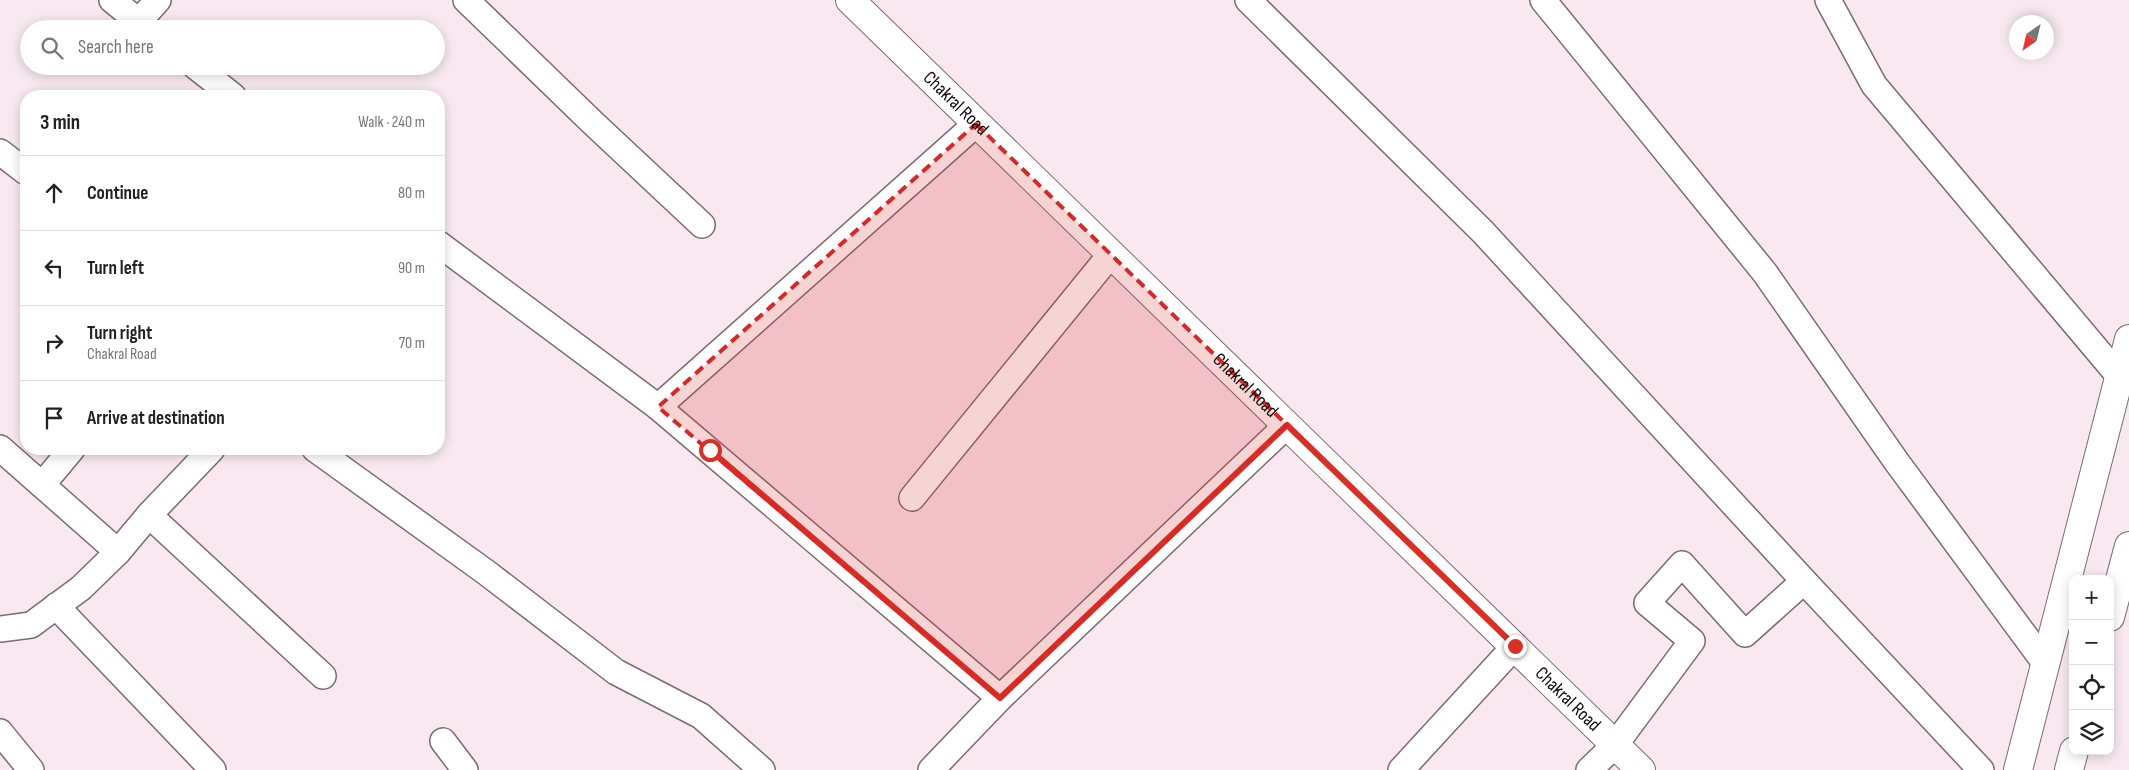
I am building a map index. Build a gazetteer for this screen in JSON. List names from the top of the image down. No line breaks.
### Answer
{"streets":{"main road":["Chakral Road"]},"north":"bottom left","page":{"search":"Search here","heading":["3 min","Walk · 240 m"],"list":[["Continue","80 m"],["Turn left","90 m"],["Turn right","Chakral Road","70 m"],"Arrive at destination"],"map_buttons":["+","−"]}}
